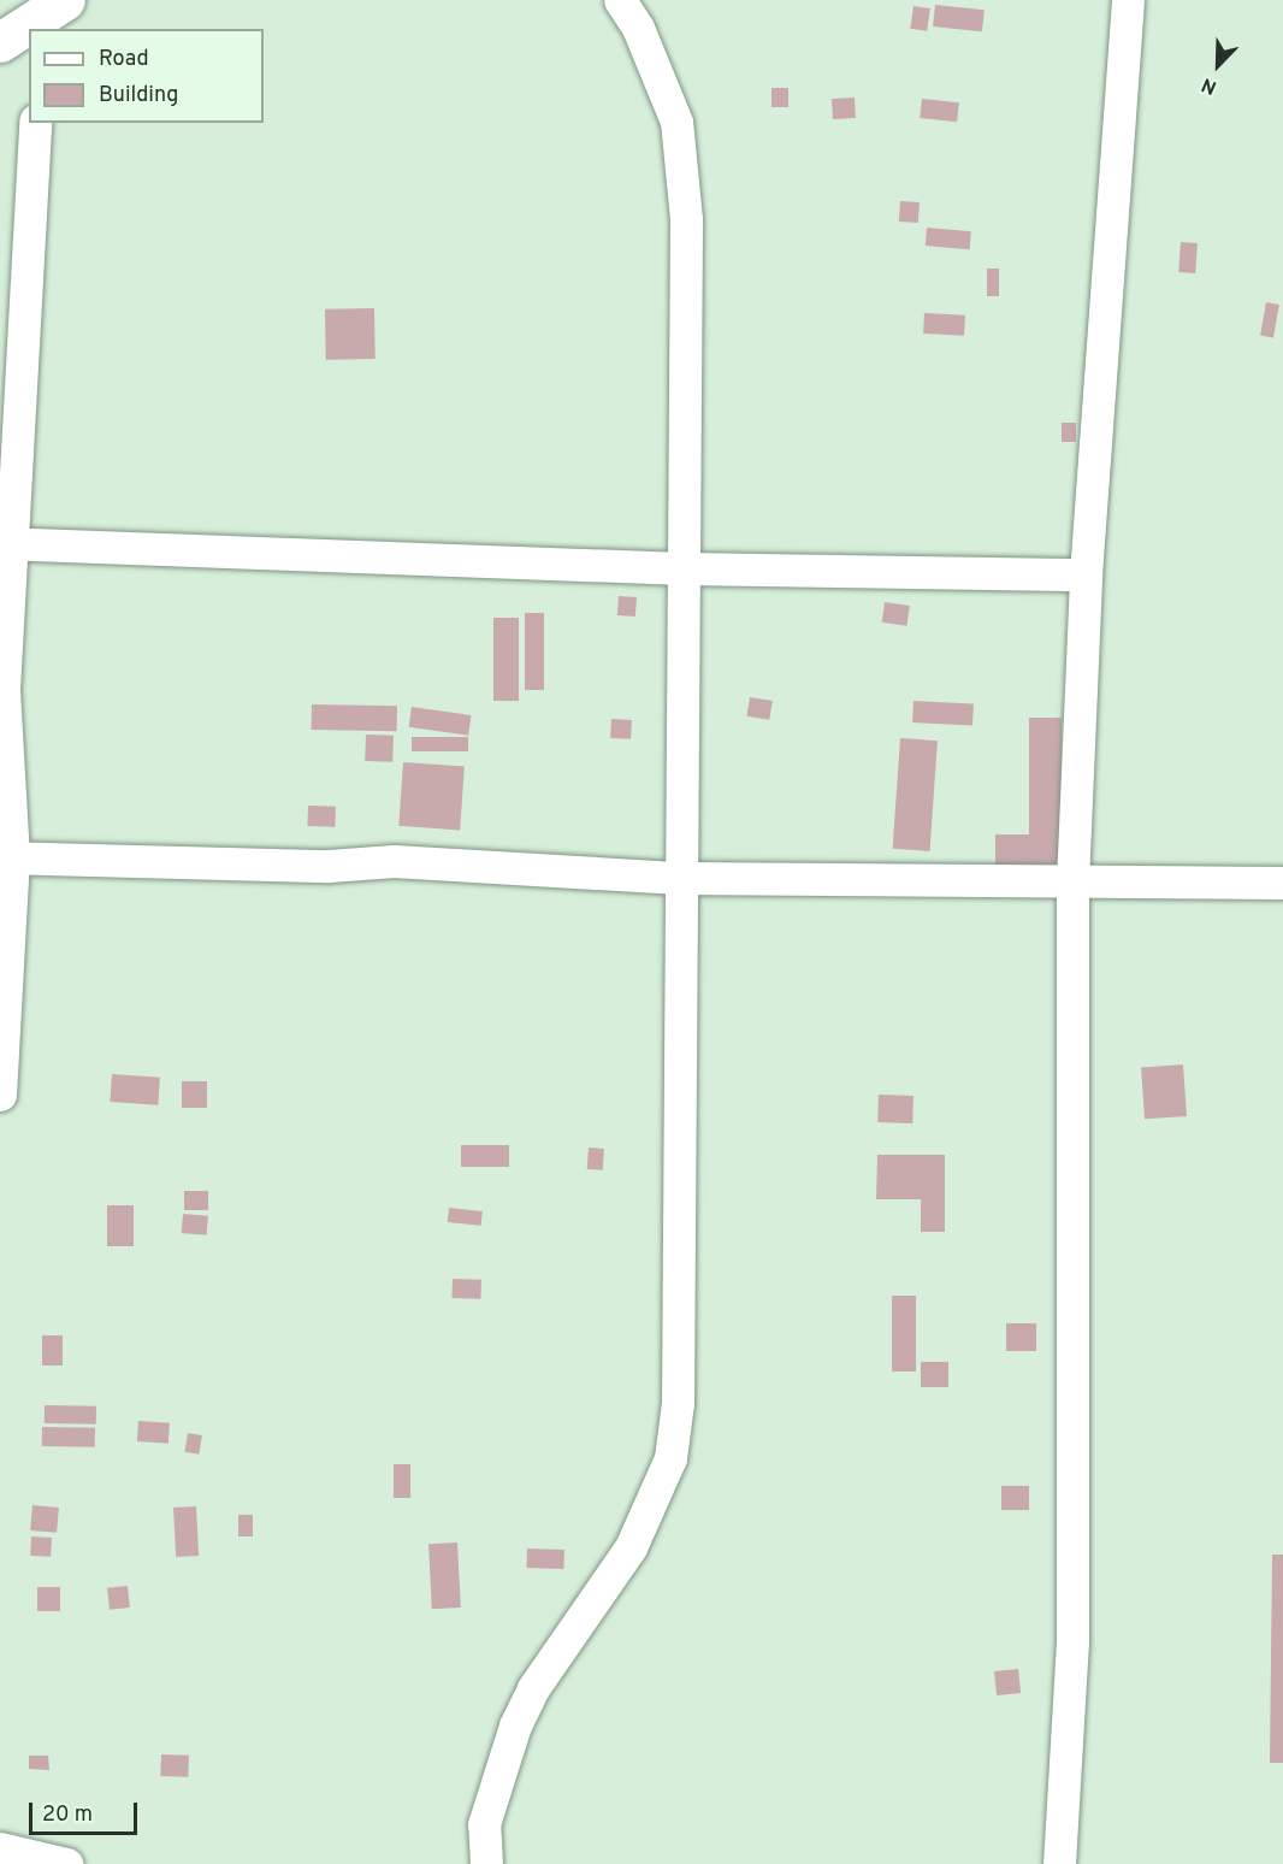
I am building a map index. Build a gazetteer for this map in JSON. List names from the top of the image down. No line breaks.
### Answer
{"legend":["Road","Building"],"scale_bar":"20 m","north":"bottom left"}
